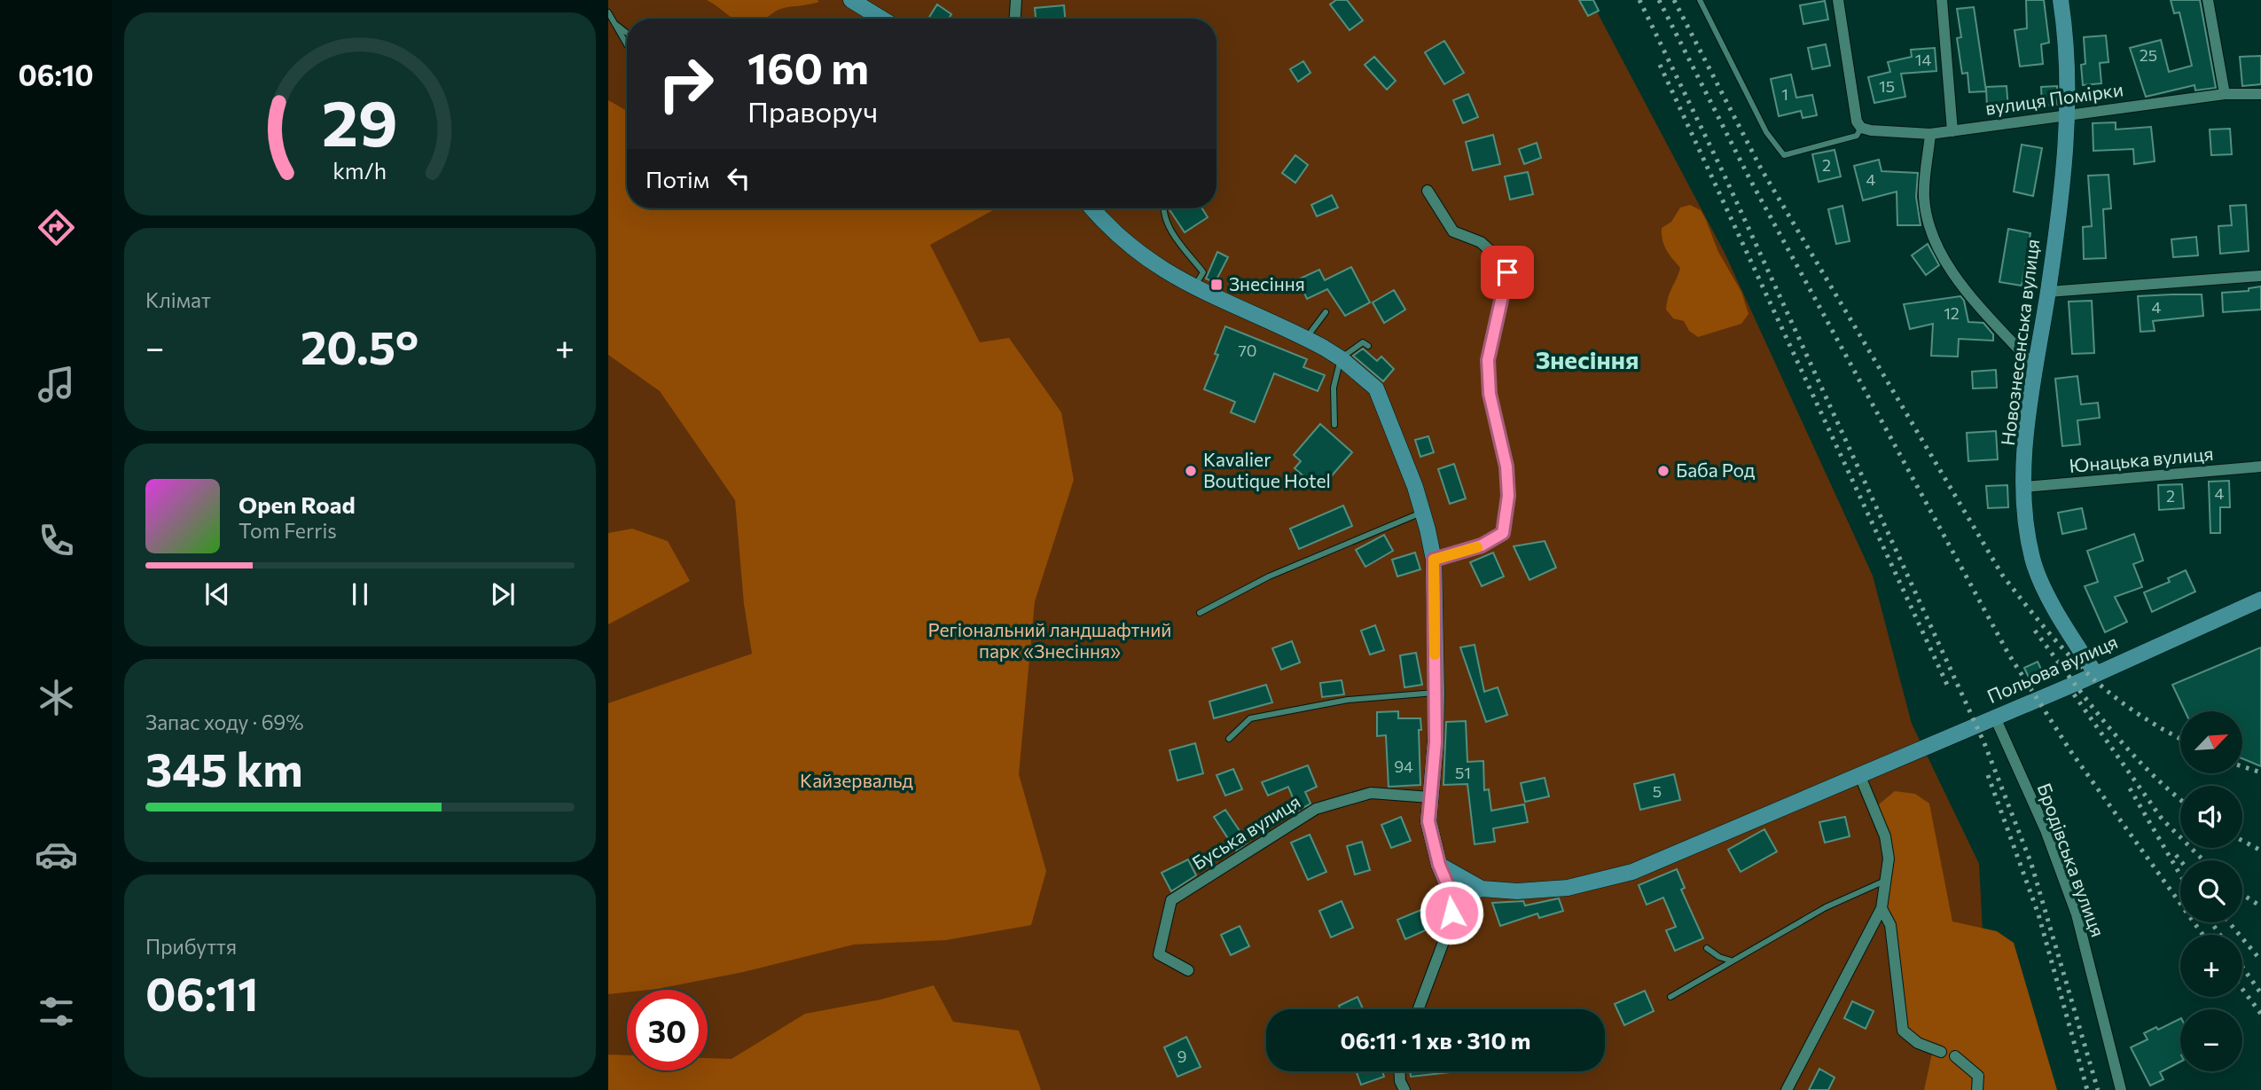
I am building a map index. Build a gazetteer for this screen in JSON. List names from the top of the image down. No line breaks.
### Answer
{"streets":{"street":["вулиця Помірки","Новознесенська вулиця","Юнацька вулиця","Польова вулиця","Буська вулиця","Бродівська вулиця"]},"crossings":[["вулиця Помірки","Новознесенська вулиця"],["Новознесенська вулиця","Юнацька вулиця"],["Новознесенська вулиця","Польова вулиця"],["Польова вулиця","Бродівська вулиця"]],"districts":["Знесіння"],"parks":["Регіональний ландшафтний парк «Знесіння»","Кайзервальд"],"places":{"transit":["Знесіння"],"other":["Kavalier Boutique Hotel","Баба Род"]},"house_numbers":["25","14","15","1","2","4","4","12","70","4","2","94","51","5","9"],"north":"top right","page":{"tabs":"06:10","turn":["160 m","Праворуч"],"then":"Потім","tile":["Клімат",["Запас ходу · 69%","345 km"],["Прибуття","06:11"]],"heat":["−","20.5°","+"],"song":["Open Road","Tom Ferris"],"map_buttons":["+","−"],"limit":"30","trip":"06:11 · 1 хв · 310 m","gauge":["29","km/h"]}}
